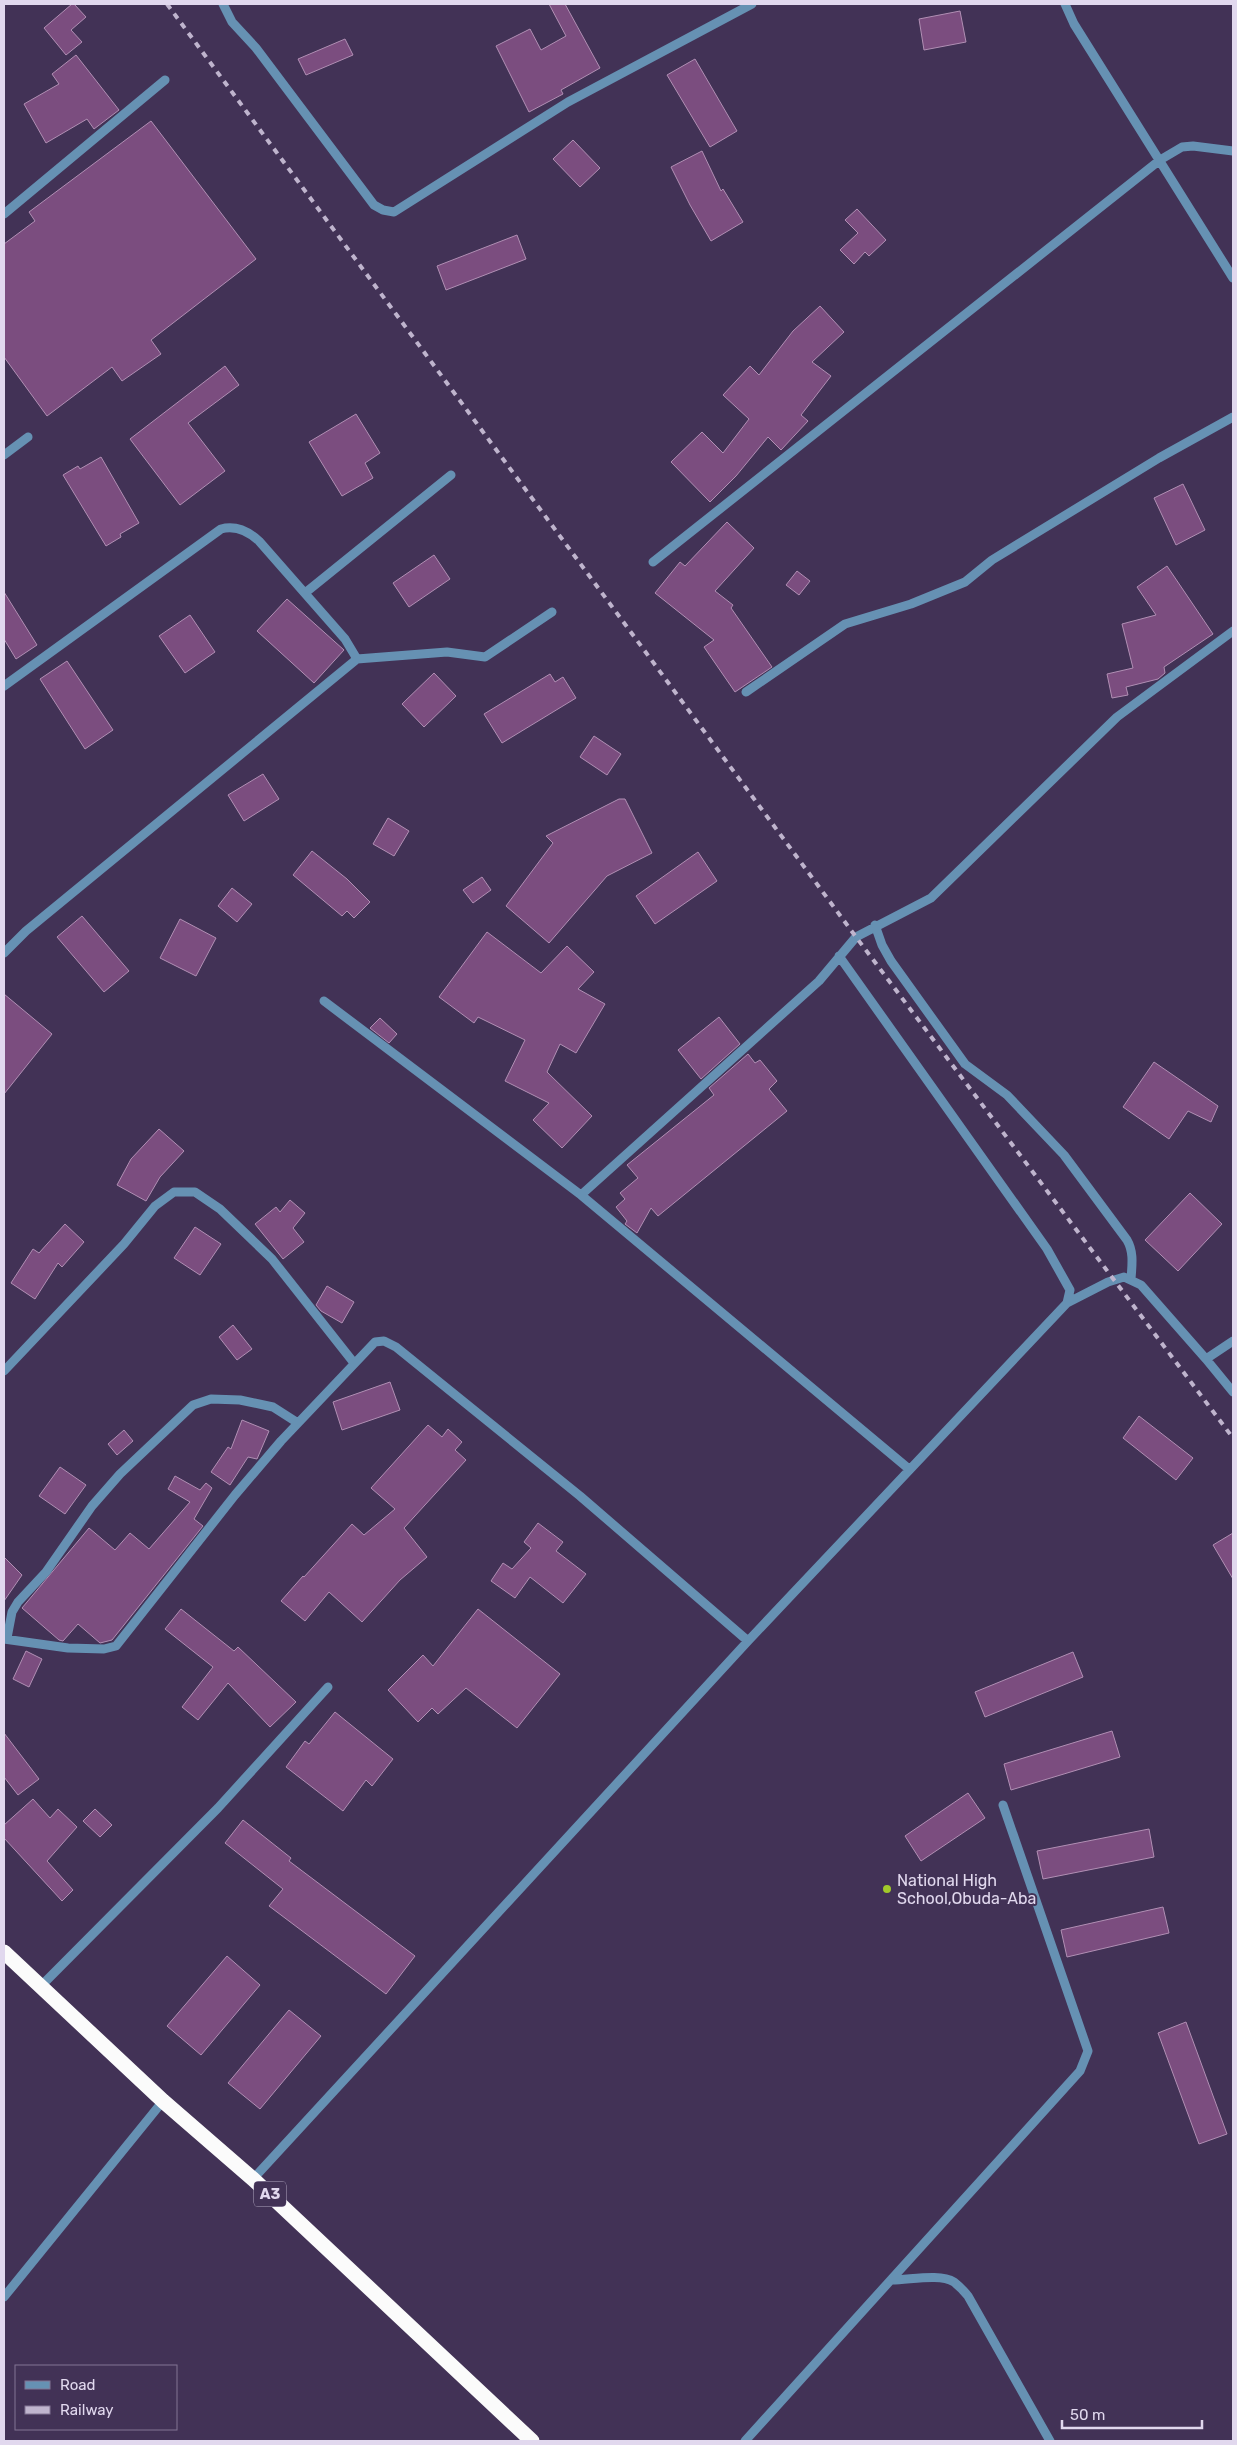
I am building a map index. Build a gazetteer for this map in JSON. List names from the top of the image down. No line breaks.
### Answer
{"streets":{"highway":["A3"]},"places":["National High School,Obuda-Aba"],"legend":["Road","Railway"],"scale_bar":"50 m"}
